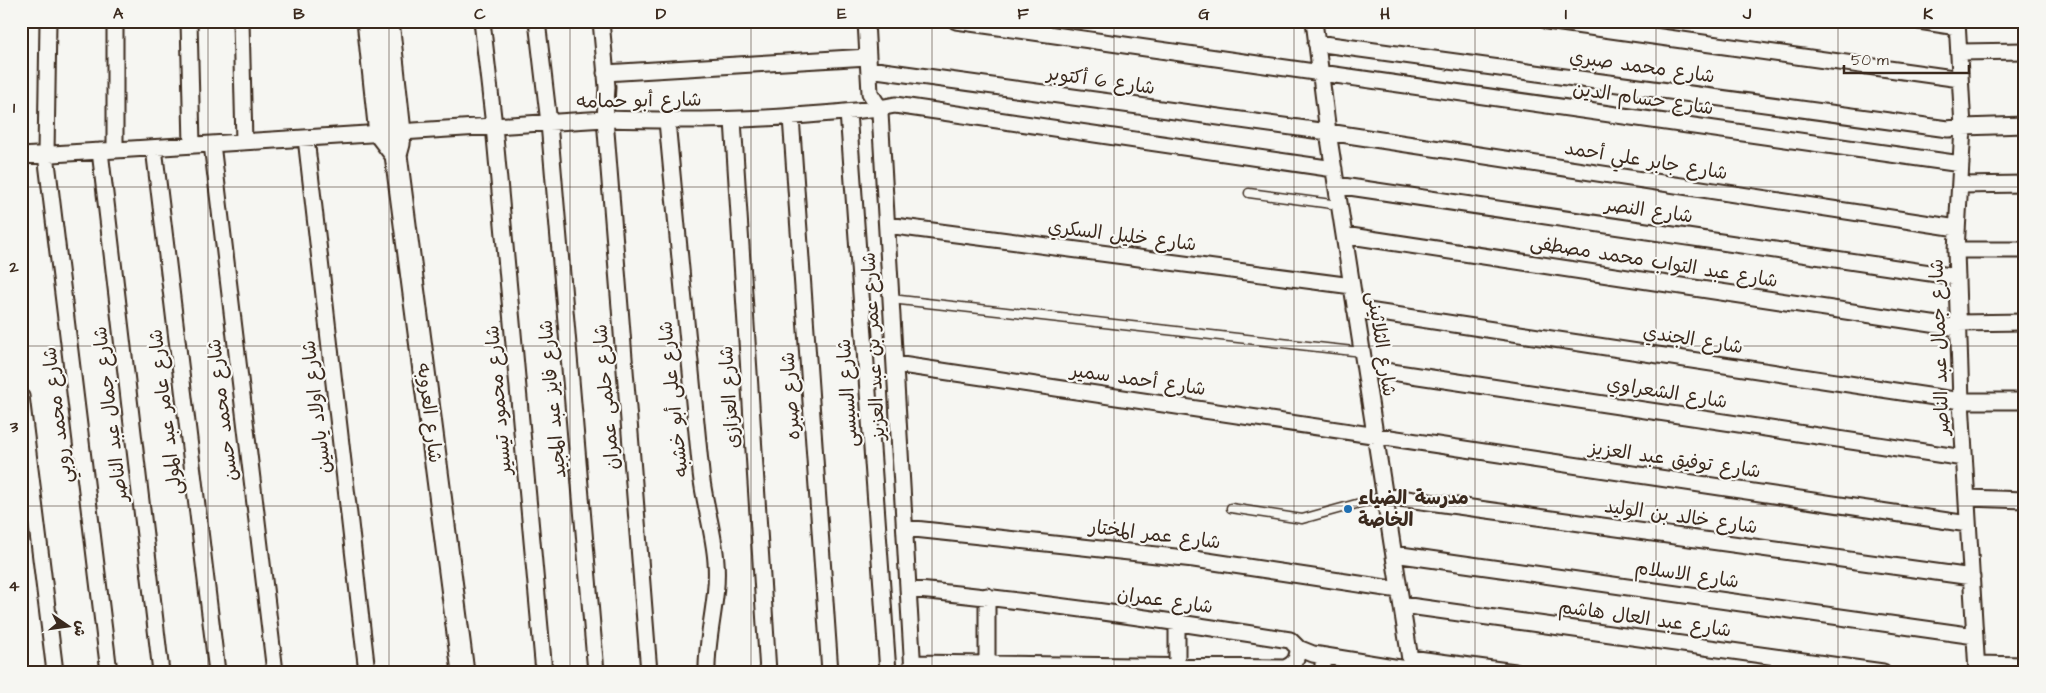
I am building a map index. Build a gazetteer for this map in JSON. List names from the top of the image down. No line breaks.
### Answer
{"streets":{"street":["شارع محمد صبري","شارع 6 أكتوبر","شارع حسام الدين","شارع أبو حمامه","شارع جابر علي أحمد","شارع النصر","شارع خليل السكري","شارع عبد التواب محمد مصطفى","شارع الجندي","شارع الثلاثينى","شارع عمر بن عبد العزيز","شارع جمال عبد الناصر","شارع أحمد سمير","شارع السيسى","شارع الشعراوي","شارع صبره","شارع حلمى عمران","شارع العزازى","شارع فايز عبد المجيد","شارع على أبو خشبه","شارع محمود تيسير","شارع اولاد ياسين","شارع محمد حسن","شارع عامر عبد المولى","شارع العروبه","شارع محمد روبي","شارع توفيق عبد العزيز","شارع خالد بن الوليد","شارع عمر المختار","شارع الاسلام","شارع عمران","شارع عبد العال هاشم"]},"crossings":[["شارع محمد صبري","شارع الثلاثينى"],["شارع محمد صبري","شارع جمال عبد الناصر"],["شارع 6 أكتوبر","شارع جابر علي أحمد"],["شارع 6 أكتوبر","شارع الثلاثينى"],["شارع 6 أكتوبر","شارع عمر بن عبد العزيز"],["شارع 6 أكتوبر","شارع حلمى عمران"],["شارع حسام الدين","شارع الثلاثينى"],["شارع حسام الدين","شارع جمال عبد الناصر"],["شارع أبو حمامه","شارع الثلاثينى"],["شارع أبو حمامه","شارع عمر بن عبد العزيز"],["شارع أبو حمامه","شارع جمال عبد الناصر"],["شارع أبو حمامه","شارع السيسى"],["شارع أبو حمامه","شارع صبره"],["شارع أبو حمامه","شارع حلمى عمران"],["شارع أبو حمامه","شارع العزازى"],["شارع أبو حمامه","شارع فايز عبد المجيد"],["شارع أبو حمامه","شارع على أبو خشبه"],["شارع أبو حمامه","شارع محمود تيسير"],["شارع أبو حمامه","شارع اولاد ياسين"],["شارع أبو حمامه","شارع محمد حسن"],["شارع أبو حمامه","شارع عامر عبد المولى"],["شارع أبو حمامه","شارع العروبه"],["شارع أبو حمامه","شارع محمد روبي"],["شارع جابر علي أحمد","شارع الثلاثينى"],["شارع جابر علي أحمد","شارع جمال عبد الناصر"],["شارع النصر","شارع الثلاثينى"],["شارع النصر","شارع جمال عبد الناصر"],["شارع خليل السكري","شارع الثلاثينى"],["شارع خليل السكري","شارع عمر بن عبد العزيز"],["شارع عبد التواب محمد مصطفى","شارع الثلاثينى"],["شارع عبد التواب محمد مصطفى","شارع جمال عبد الناصر"],["شارع الجندي","شارع الثلاثينى"],["شارع الجندي","شارع جمال عبد الناصر"],["شارع الثلاثينى","شارع أحمد سمير"],["شارع الثلاثينى","شارع الشعراوي"],["شارع الثلاثينى","شارع توفيق عبد العزيز"],["شارع الثلاثينى","شارع خالد بن الوليد"],["شارع الثلاثينى","شارع عمر المختار"],["شارع الثلاثينى","شارع الاسلام"],["شارع الثلاثينى","شارع عمران"],["شارع الثلاثينى","شارع عبد العال هاشم"],["شارع عمر بن عبد العزيز","شارع أحمد سمير"],["شارع عمر بن عبد العزيز","شارع عمر المختار"],["شارع عمر بن عبد العزيز","شارع عمران"],["شارع جمال عبد الناصر","شارع الشعراوي"],["شارع جمال عبد الناصر","شارع توفيق عبد العزيز"],["شارع جمال عبد الناصر","شارع خالد بن الوليد"],["شارع جمال عبد الناصر","شارع الاسلام"],["شارع أحمد سمير","شارع توفيق عبد العزيز"],["شارع عمر المختار","شارع عبد العال هاشم"]],"places":["مدرسة الضياء الخاصة"],"scale_bar":"50 m","north":"right","grid":{"columns":["A","B","C","D","E","F","G","H","I","J","K"],"rows":["1","2","3","4"]}}
